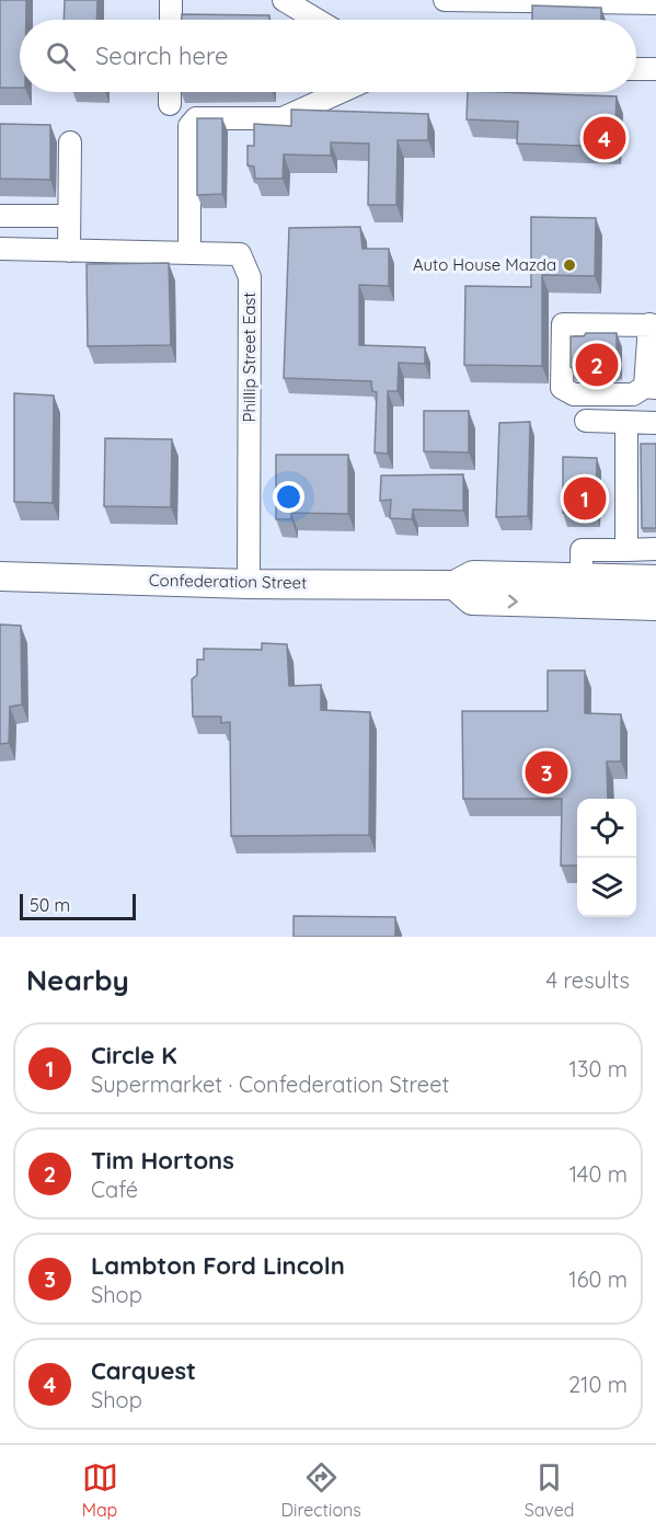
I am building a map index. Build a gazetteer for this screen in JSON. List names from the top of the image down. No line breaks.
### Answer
{"streets":{"main road":["Confederation Street"],"street":["Phillip Street East"]},"crossings":[["Phillip Street East","Confederation Street"]],"places":["Auto House Mazda"],"scale_bar":"50 m","page":{"search":"Search here","pins":["4","2","1","3"],"scale":"50 m","heading":["Nearby","4 results"],"list":[{"mark":"1","name":"Circle K","note":"Supermarket · Confederation Street","value":"130 m"},{"mark":"2","name":"Tim Hortons","note":"Café","value":"140 m"},{"mark":"3","name":"Lambton Ford Lincoln","note":"Shop","value":"160 m"},{"mark":"4","name":"Carquest","note":"Shop","value":"210 m"}],"nav":["Map","Directions","Saved"]}}
